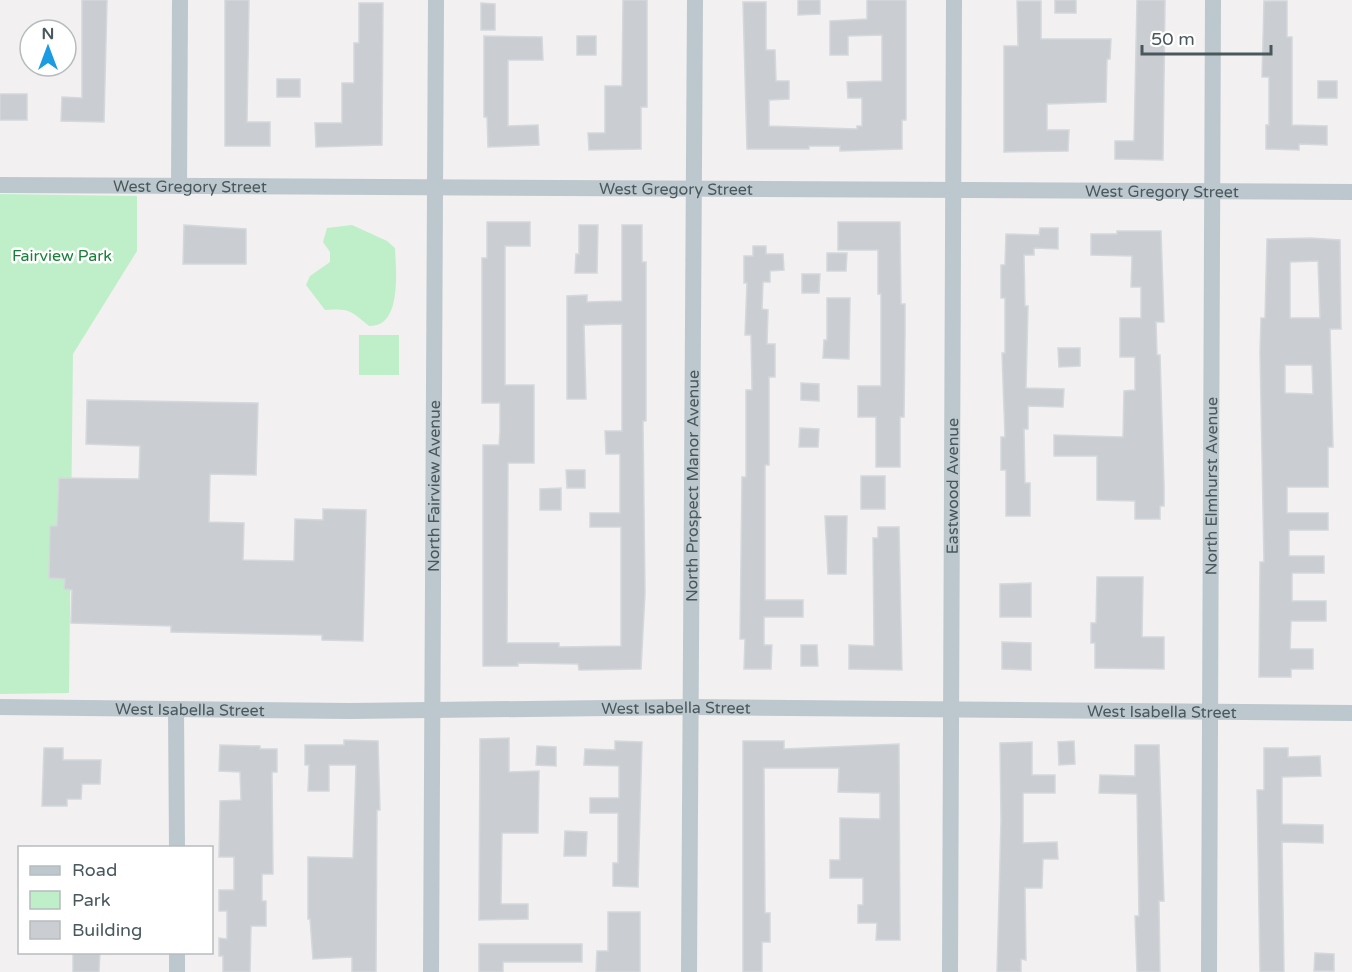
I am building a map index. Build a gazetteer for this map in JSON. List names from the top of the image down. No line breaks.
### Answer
{"streets":{"street":["West Gregory Street","North Fairview Avenue","North Prospect Manor Avenue","Eastwood Avenue","North Elmhurst Avenue","West Isabella Street"]},"crossings":[["West Gregory Street","North Fairview Avenue"],["West Gregory Street","North Prospect Manor Avenue"],["West Gregory Street","Eastwood Avenue"],["West Gregory Street","North Elmhurst Avenue"],["North Fairview Avenue","West Isabella Street"],["North Prospect Manor Avenue","West Isabella Street"],["Eastwood Avenue","West Isabella Street"],["North Elmhurst Avenue","West Isabella Street"]],"parks":["Fairview Park"],"legend":["Road","Park","Building"],"scale_bar":"50 m","north":"top"}
